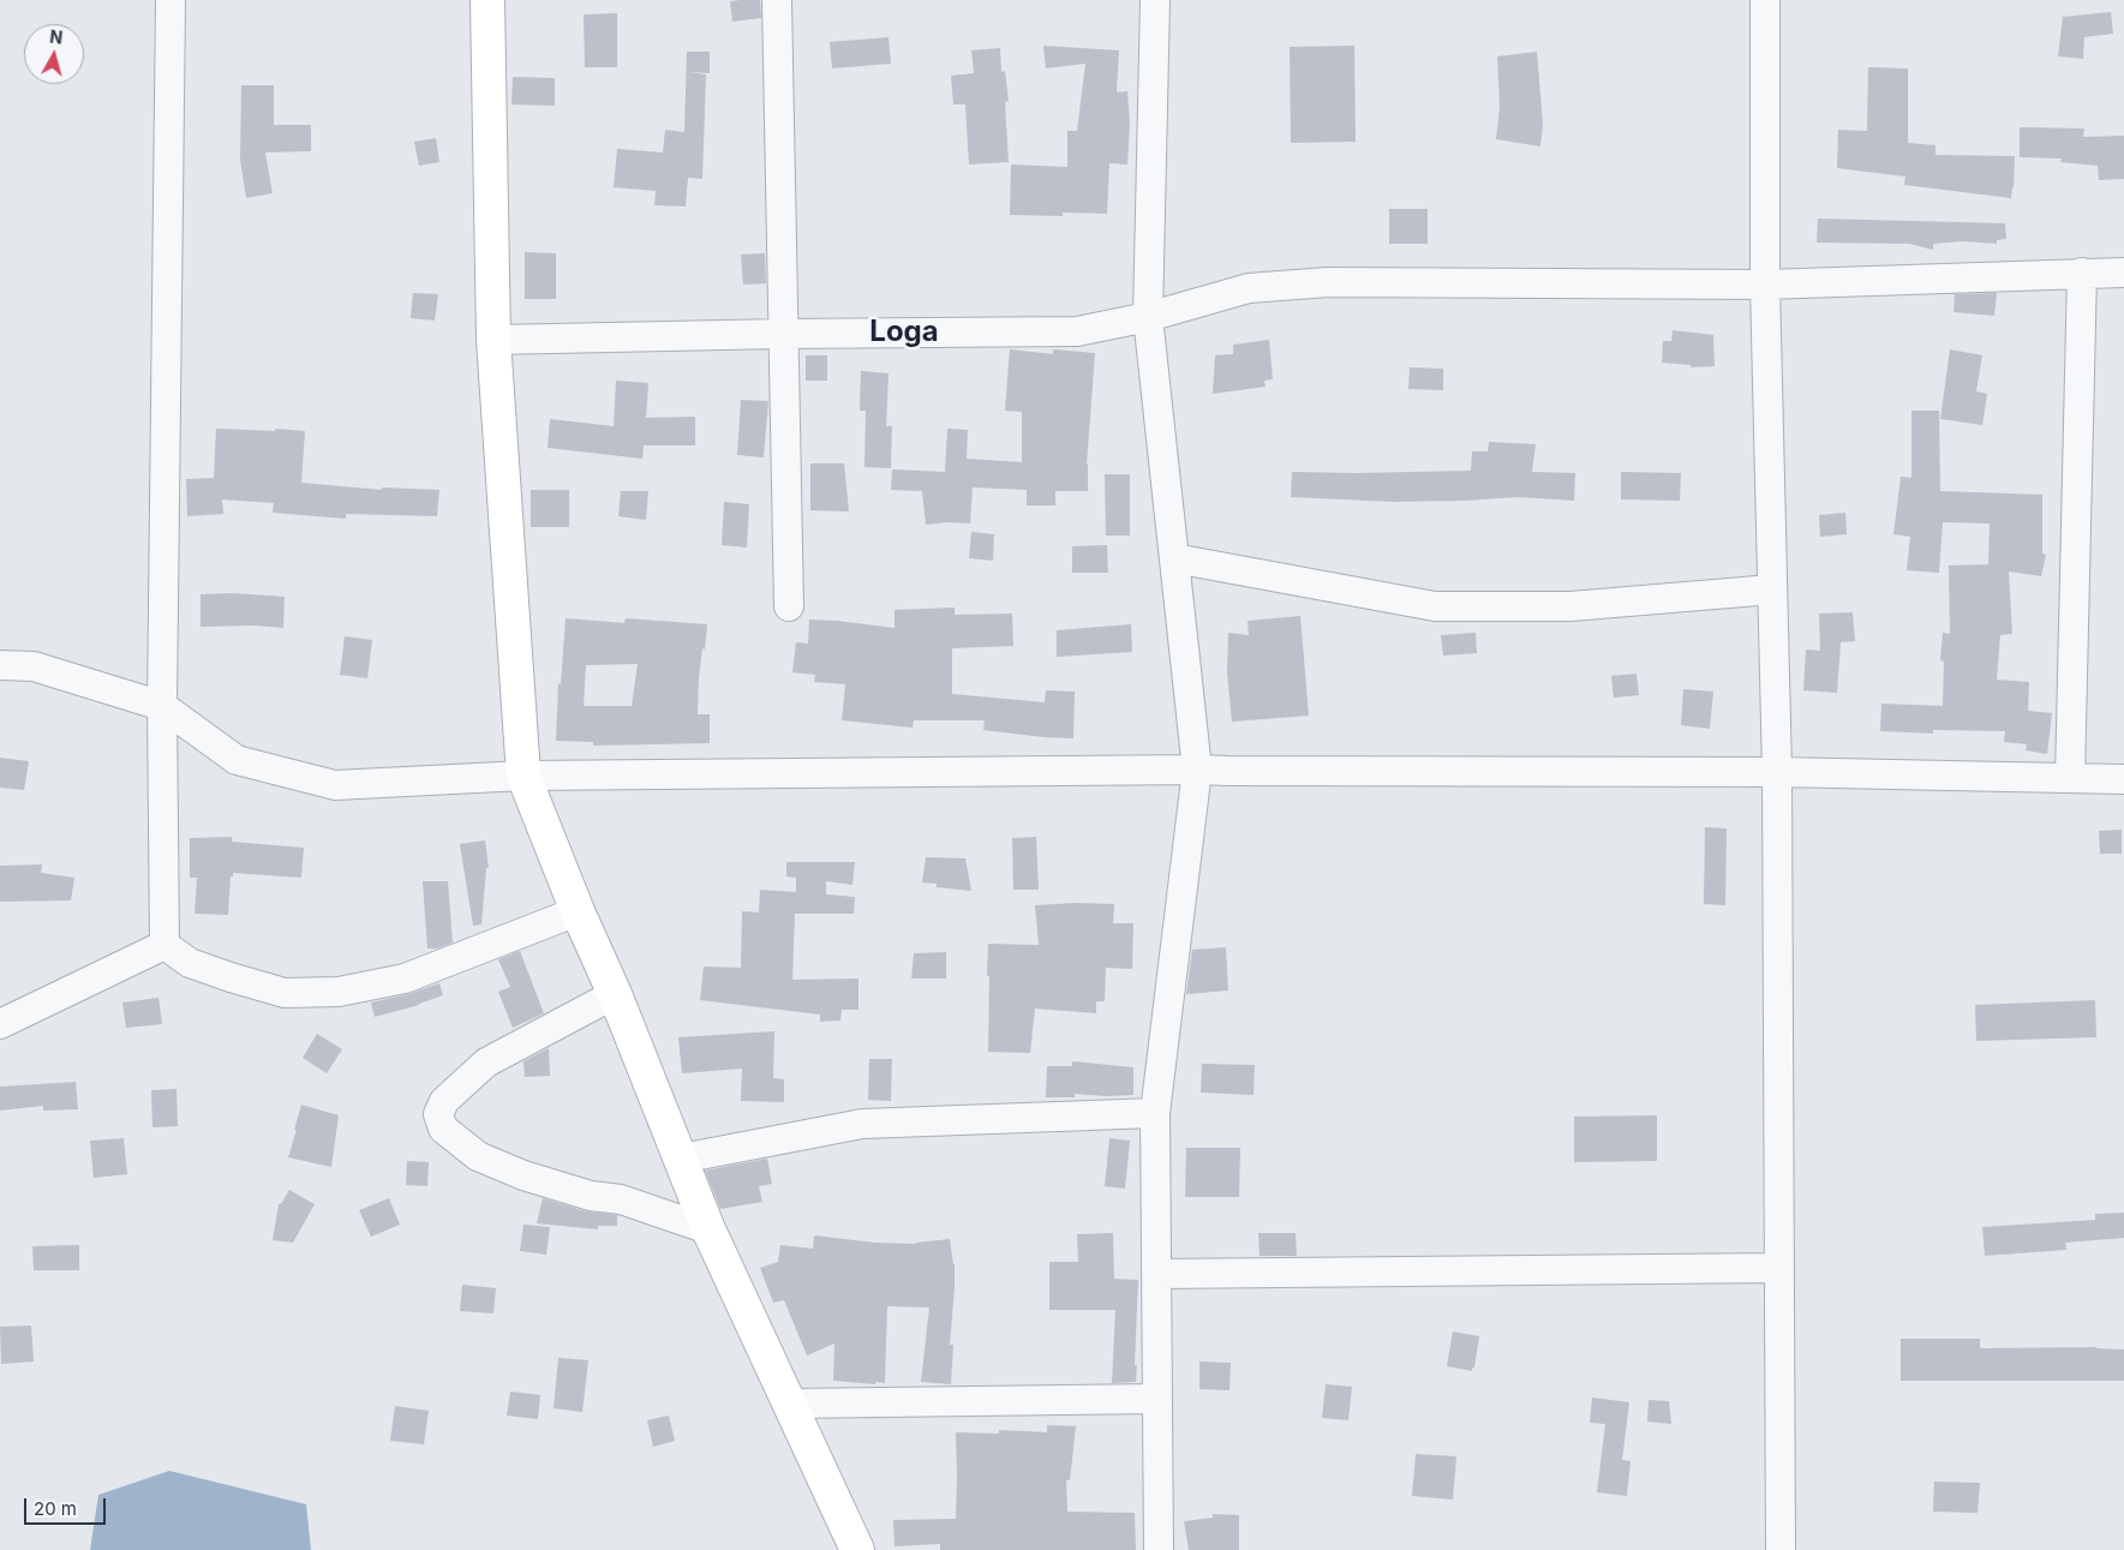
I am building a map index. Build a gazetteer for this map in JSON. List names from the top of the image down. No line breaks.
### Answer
{"districts":["Loga"],"scale_bar":"20 m","north":"top"}
